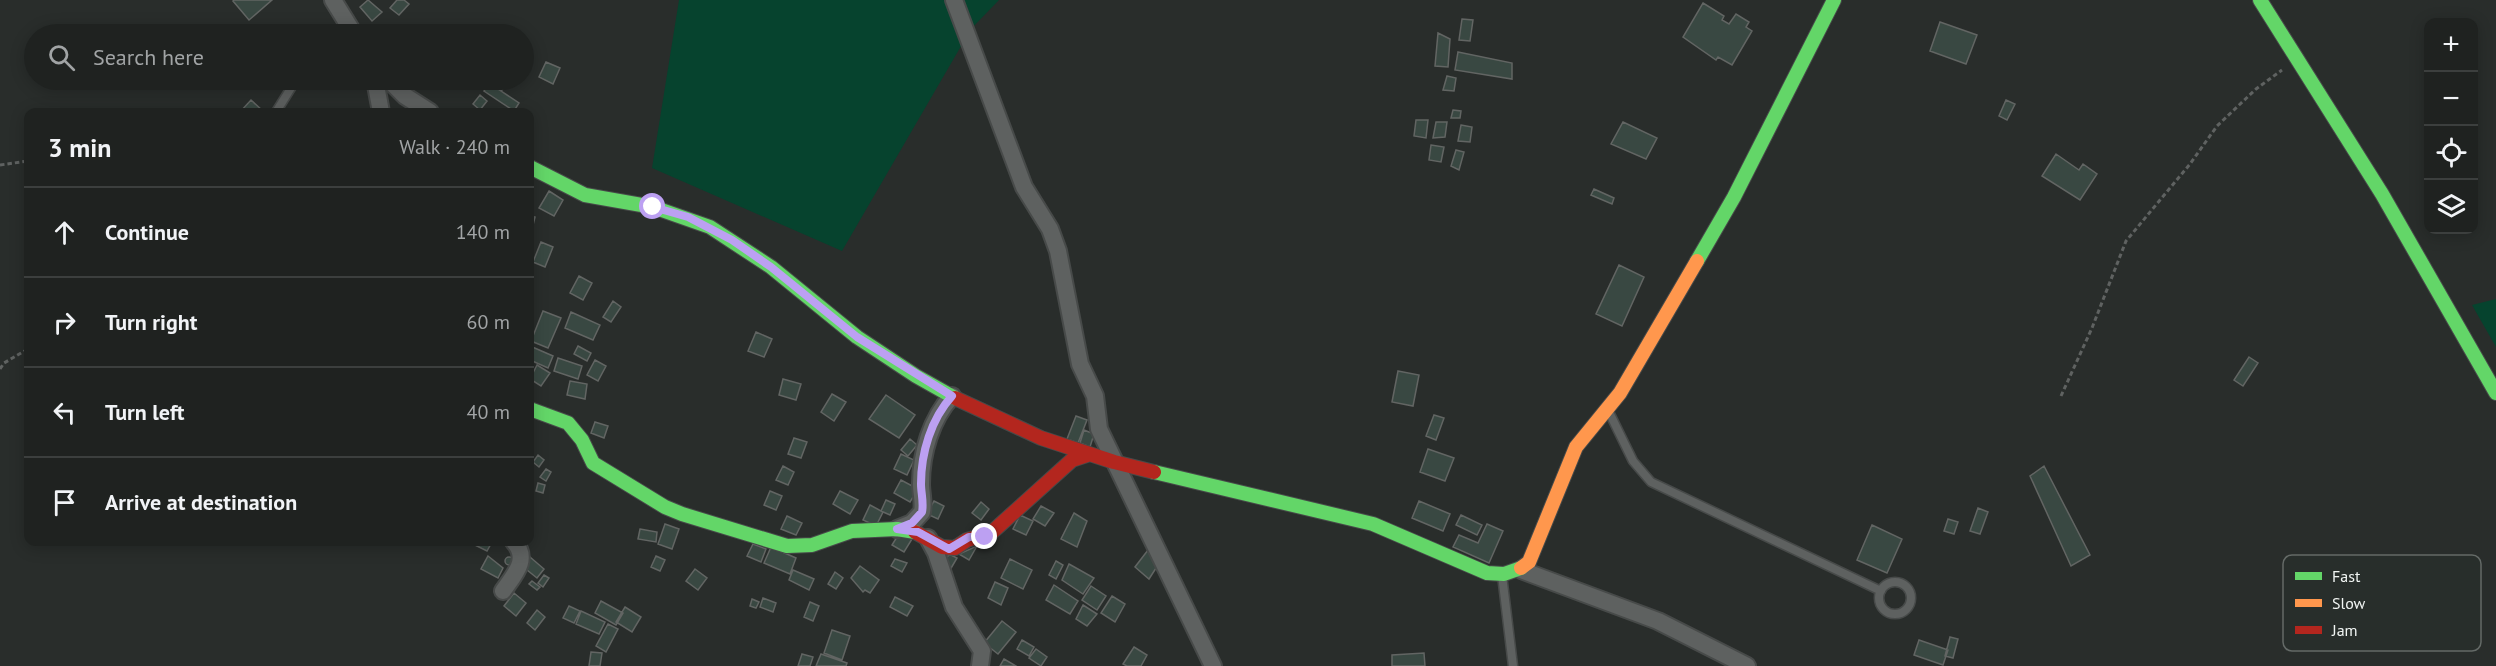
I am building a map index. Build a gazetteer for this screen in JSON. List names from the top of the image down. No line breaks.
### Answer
{"legend":["Fast","Slow","Jam"],"page":{"map_buttons":["+","−"],"search":"Search here","heading":["3 min","Walk · 240 m"],"list":[["Continue","140 m"],["Turn right","60 m"],["Turn left","40 m"],"Arrive at destination"]}}
